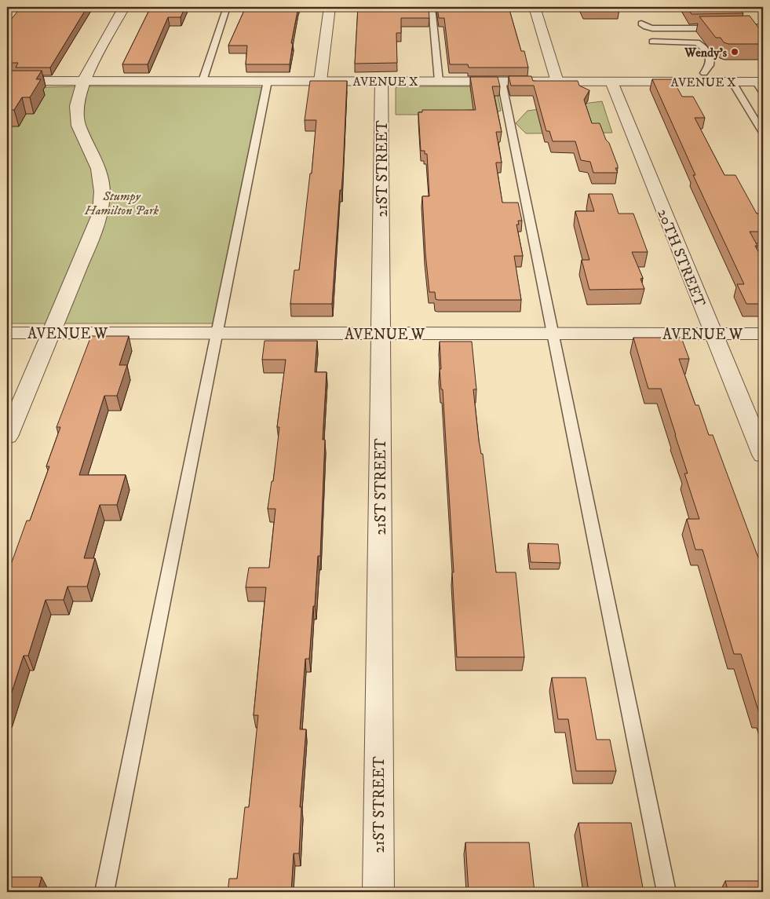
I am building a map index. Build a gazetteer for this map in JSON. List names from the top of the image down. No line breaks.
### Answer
{"streets":{"street":["AVENUE X","21ST STREET","20TH STREET","AVENUE W"]},"crossings":[["AVENUE X","21ST STREET"],["AVENUE X","20TH STREET"],["21ST STREET","AVENUE W"],["20TH STREET","AVENUE W"]],"parks":["Stumpy Hamilton Park"],"places":["Wendy's"]}
